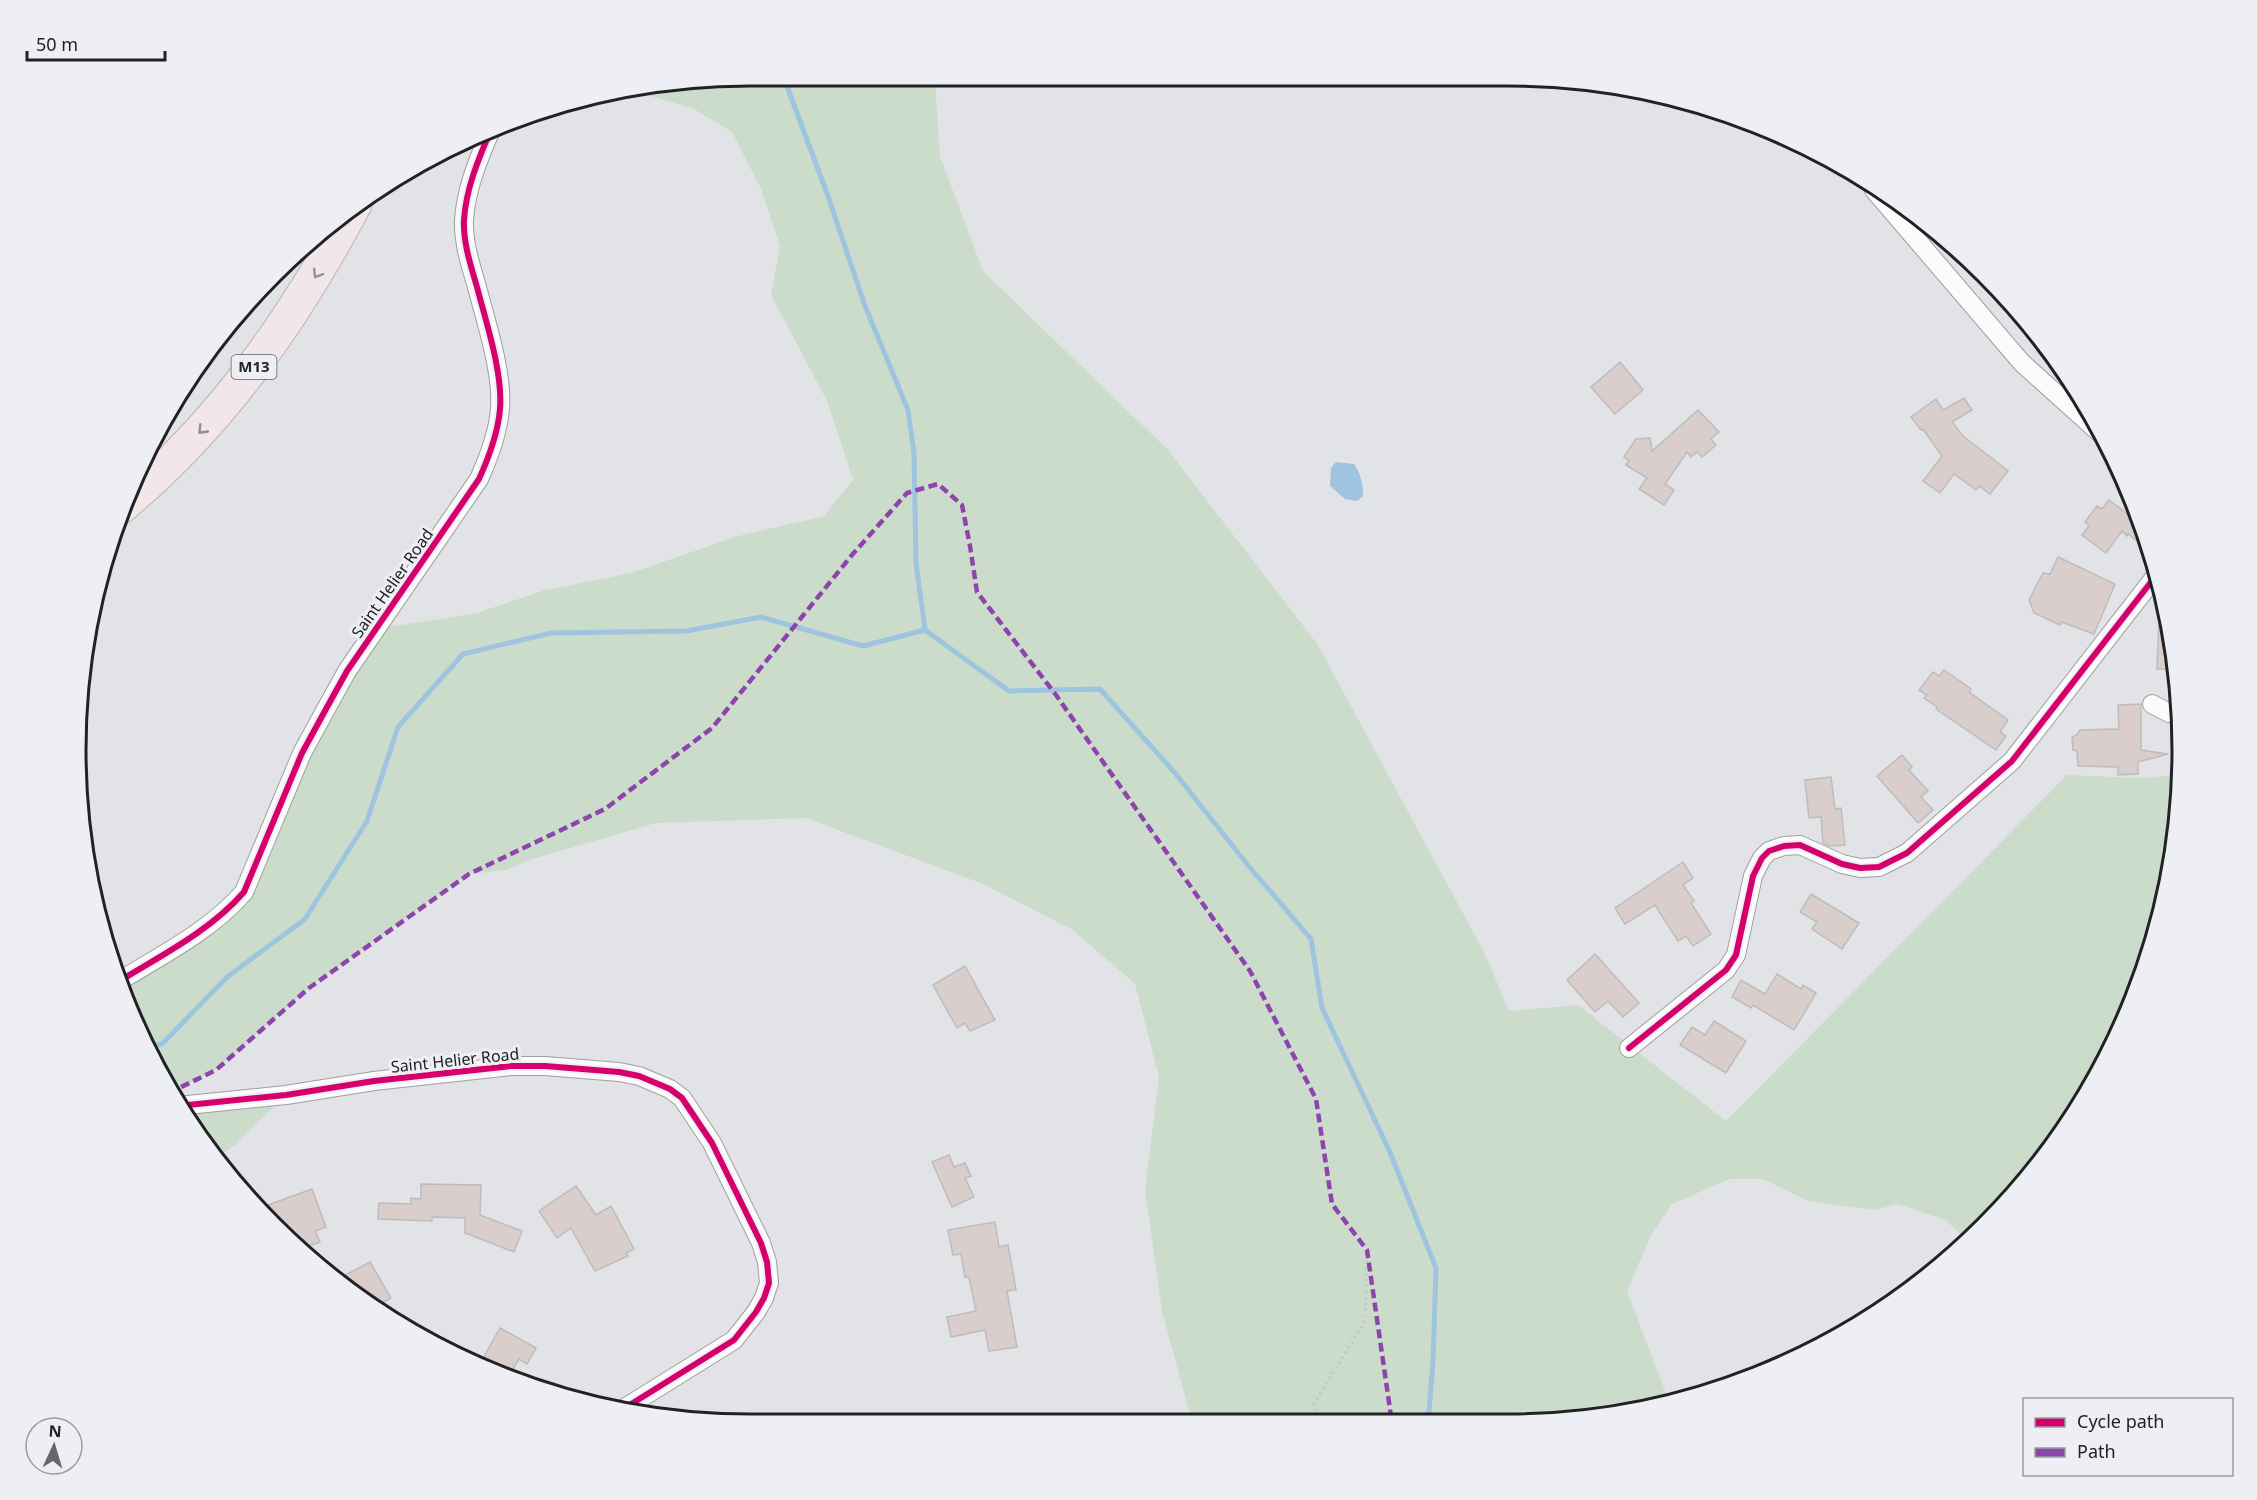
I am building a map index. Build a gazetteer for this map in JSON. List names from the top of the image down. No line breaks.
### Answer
{"streets":{"highway":["M13"],"street":["Saint Helier Road"]},"legend":["Cycle path","Path"],"scale_bar":"50 m","north":"top"}
